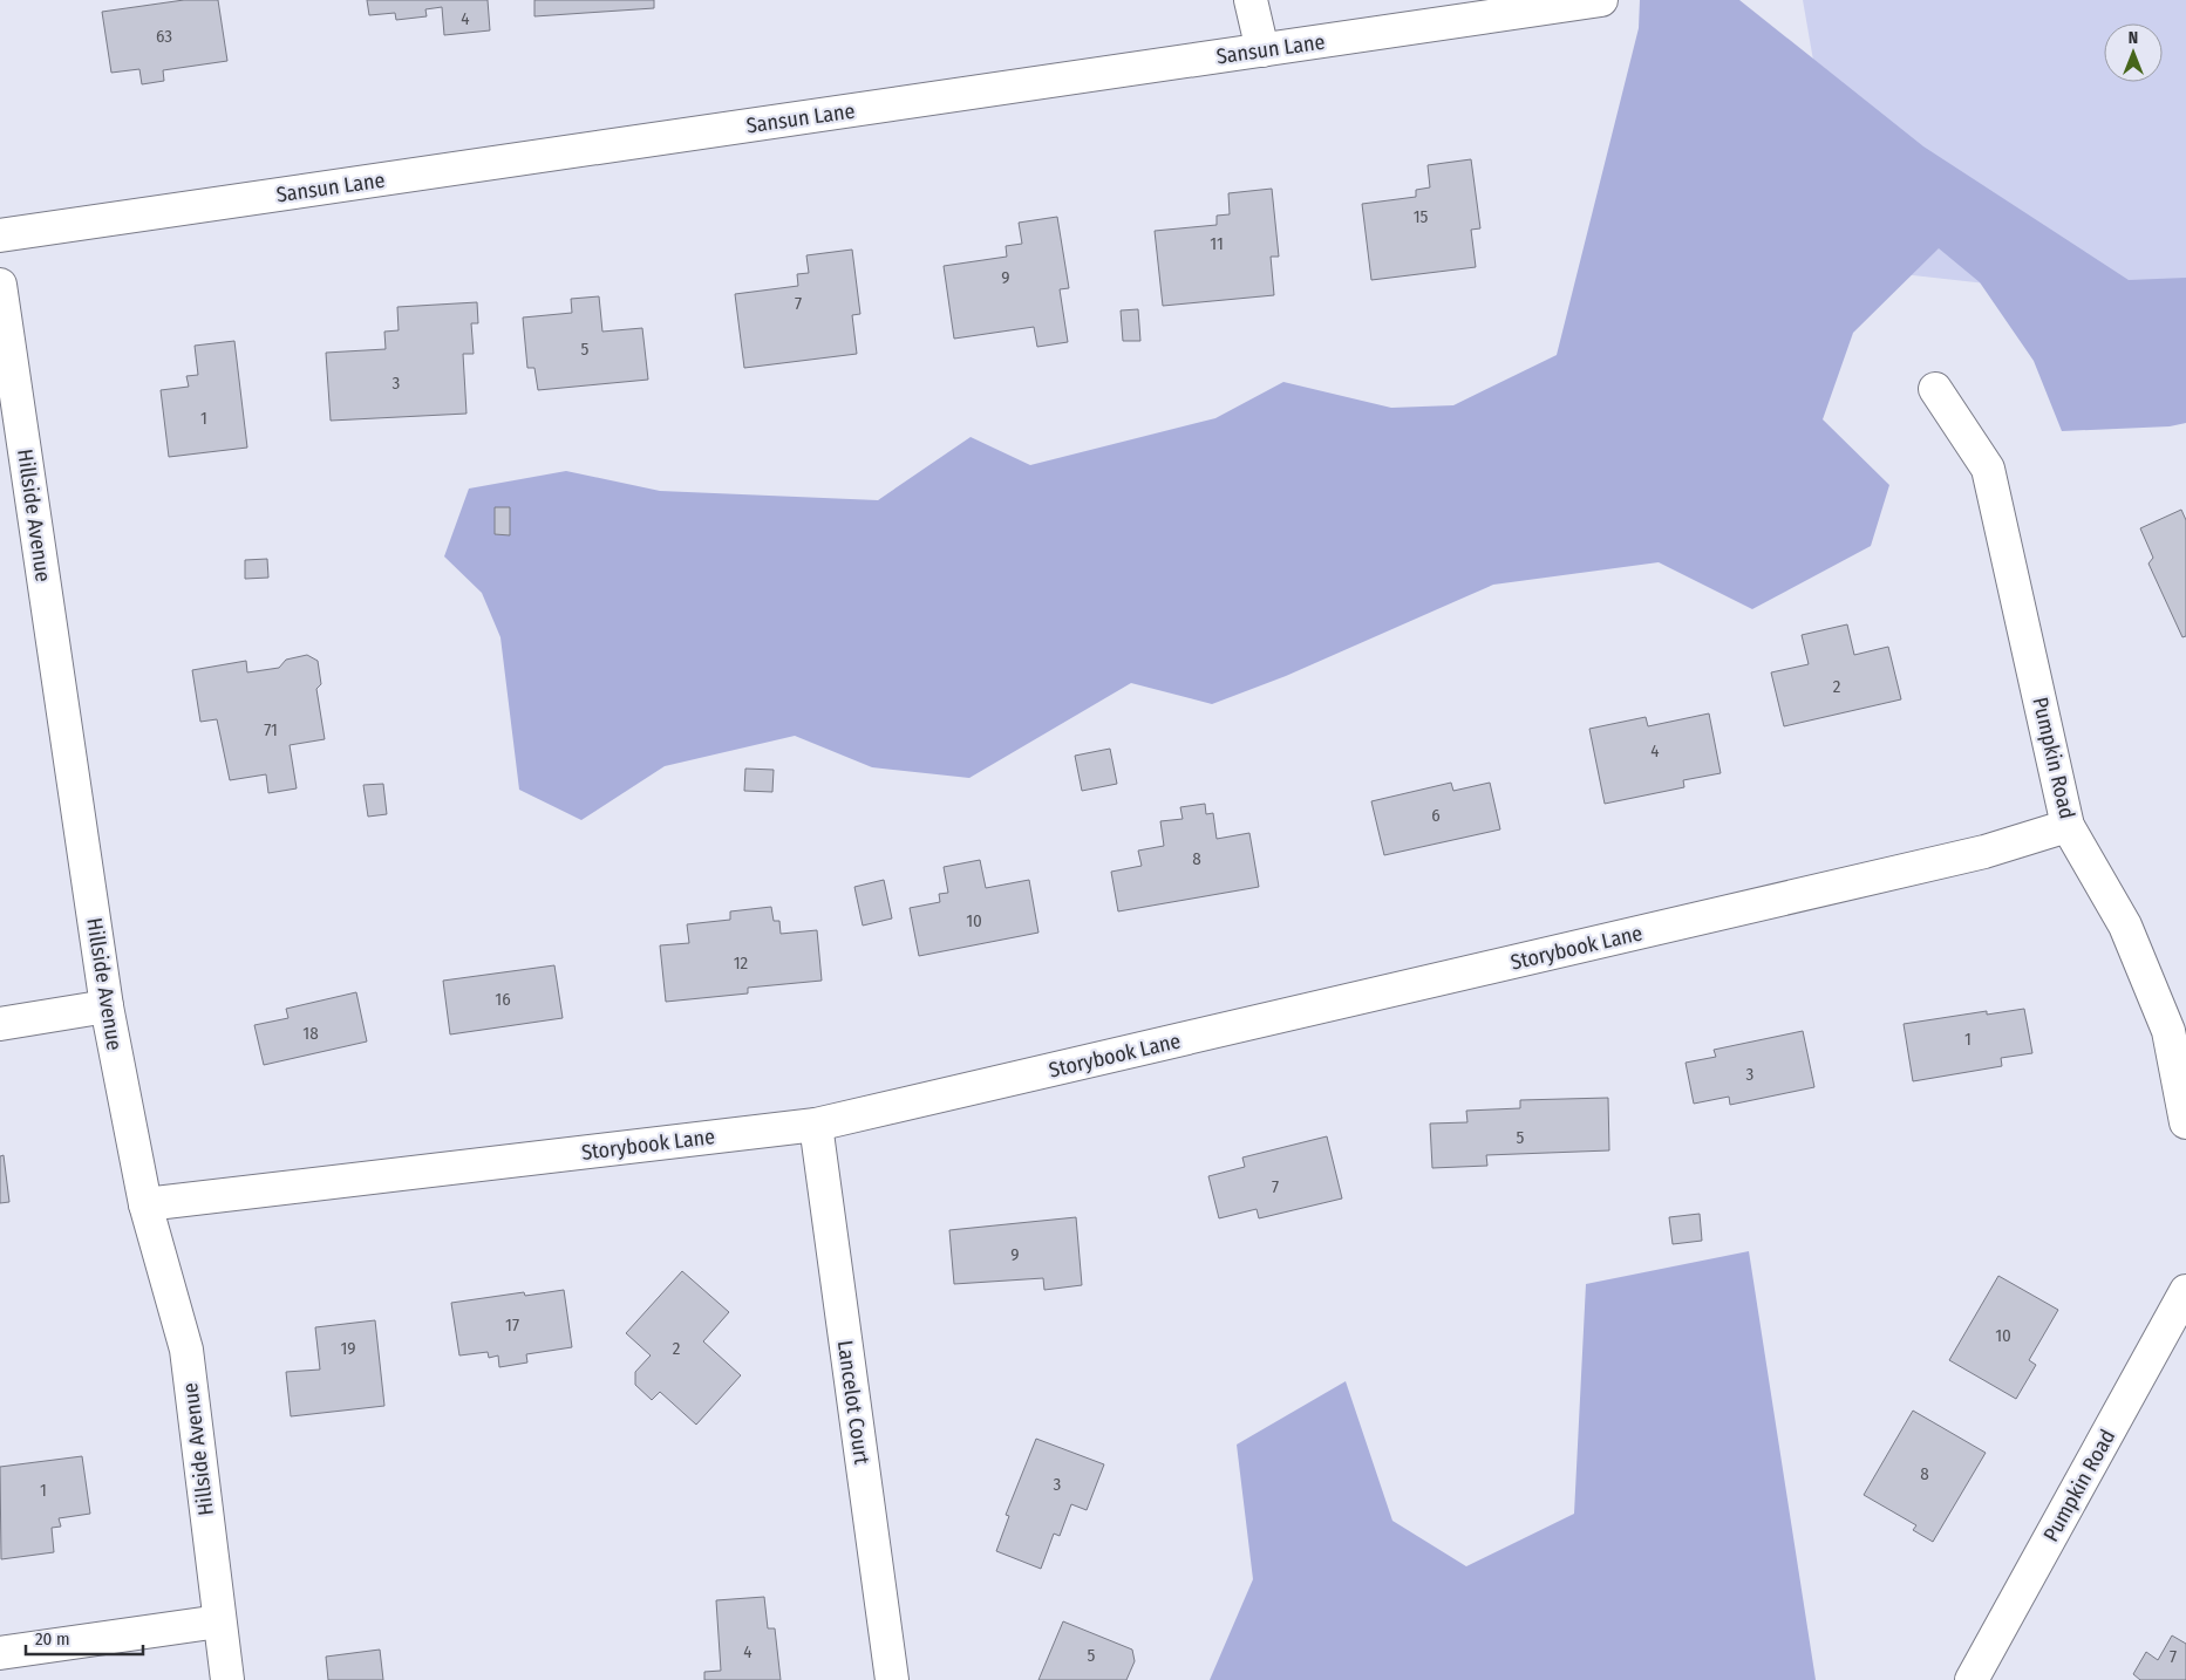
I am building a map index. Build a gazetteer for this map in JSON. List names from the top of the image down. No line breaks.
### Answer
{"streets":{"street":["Sansun Lane","Hillside Avenue","Pumpkin Road","Storybook Lane","Lancelot Court"]},"crossings":[["Hillside Avenue","Storybook Lane"],["Pumpkin Road","Storybook Lane"],["Storybook Lane","Lancelot Court"]],"house_numbers":["4","63","15","11","9","7","5","3","1","2","71","4","6","8","10","12","16","18","1","3","5","7","9","17","10","19","2","8","3","1","4","5","7"],"scale_bar":"20 m","north":"top"}
